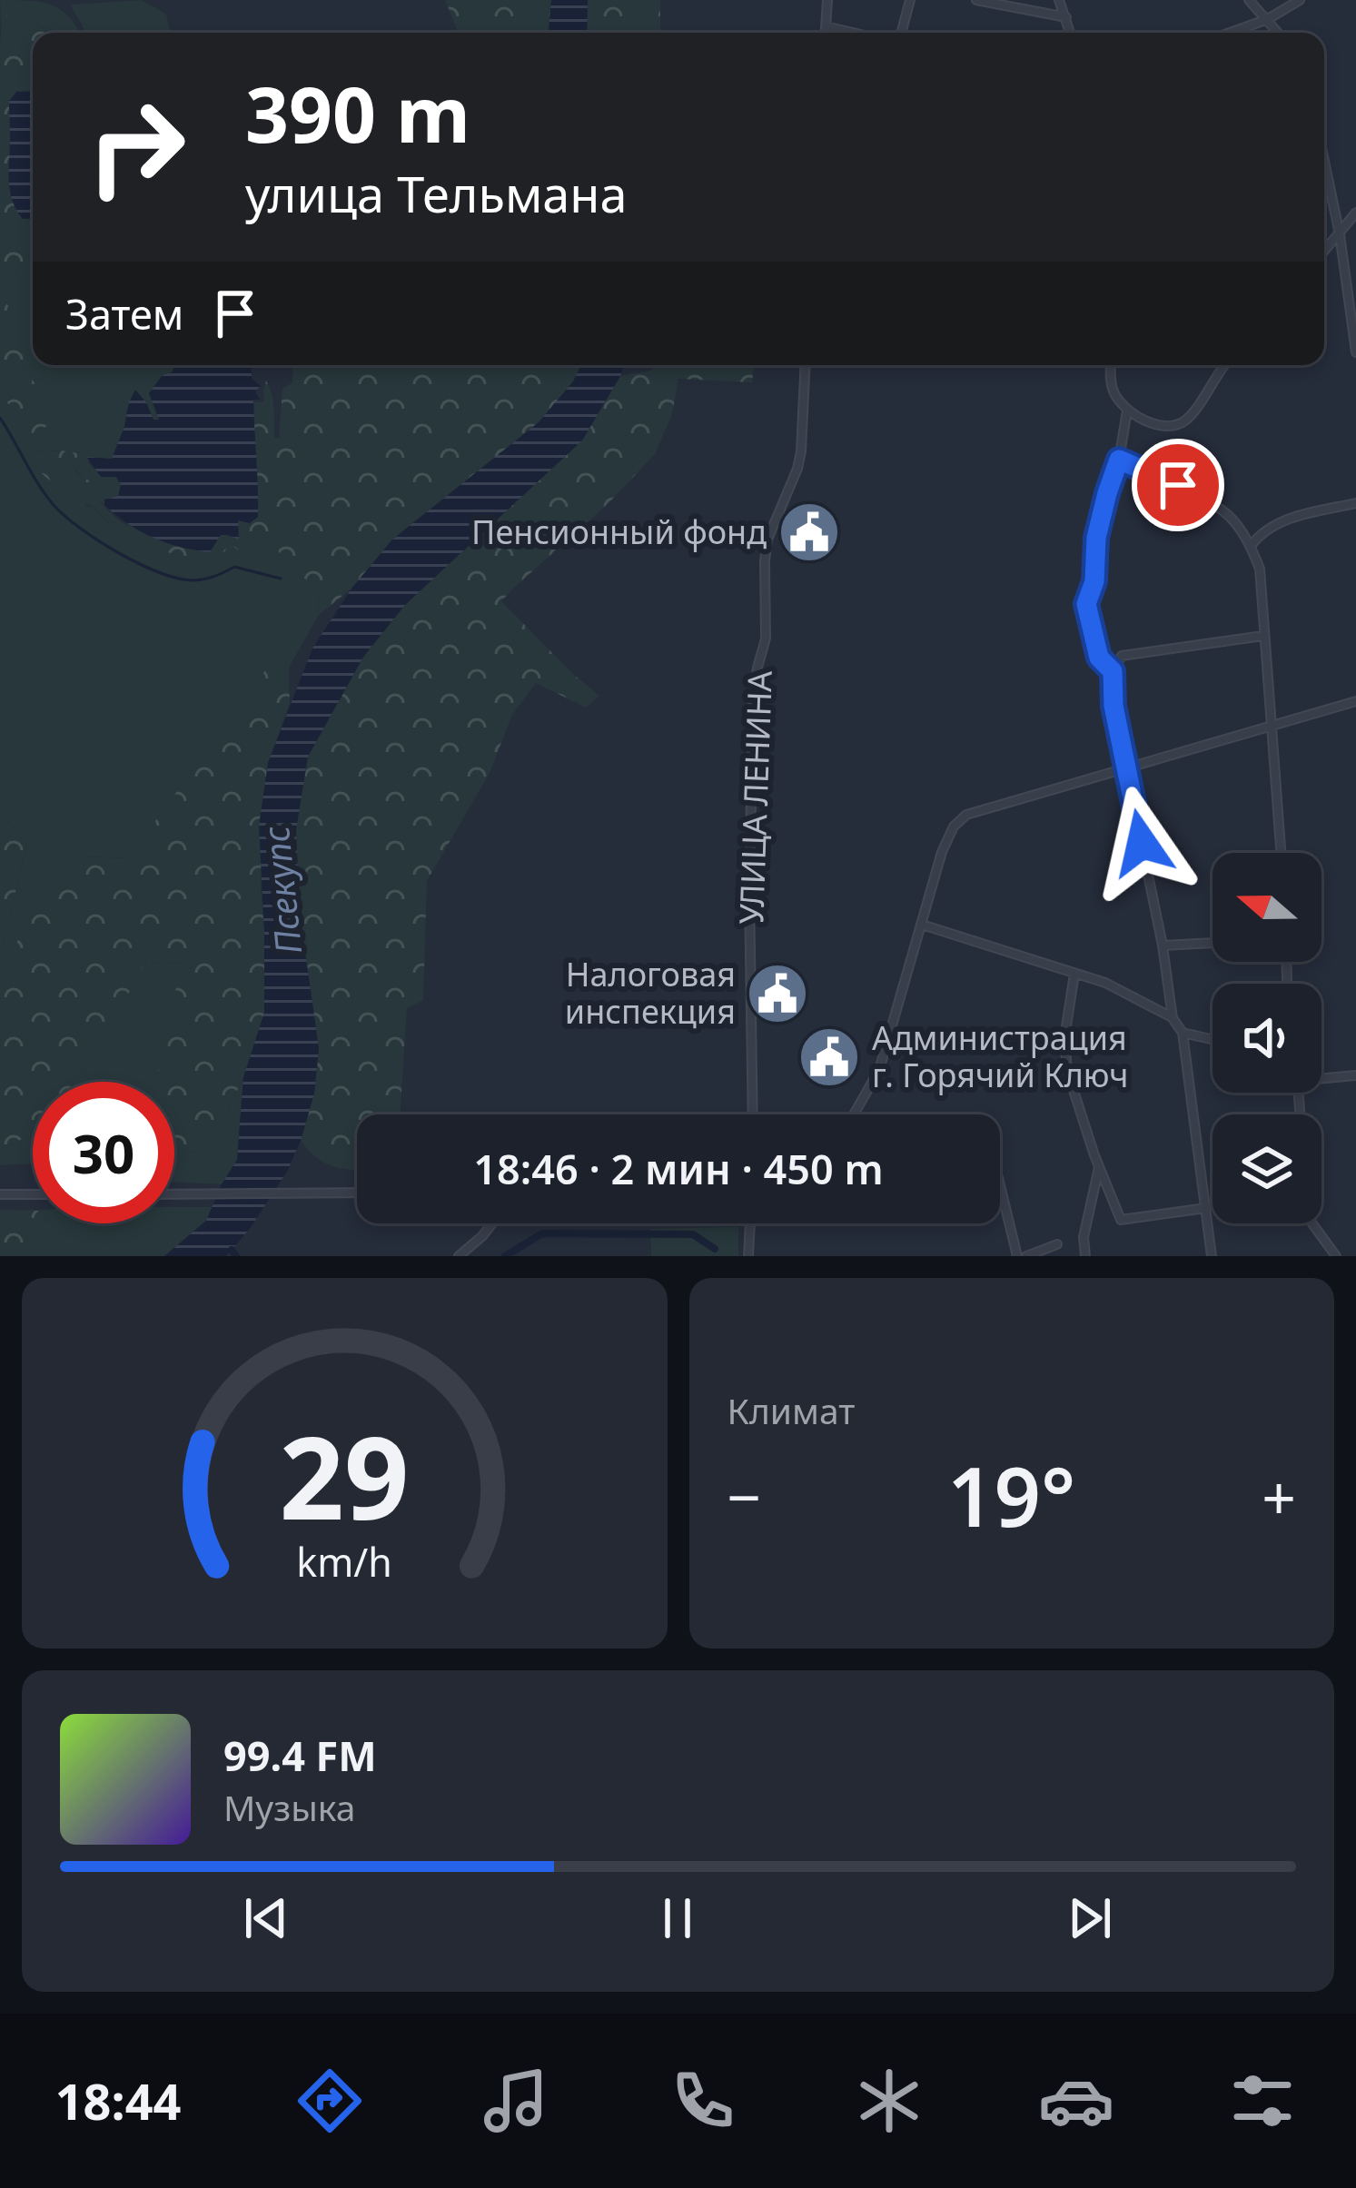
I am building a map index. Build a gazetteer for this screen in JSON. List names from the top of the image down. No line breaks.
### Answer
{"streets":{"street":["УЛИЦА ЛЕНИНА"]},"water":["Псекупс"],"places":{"public building":["Пенсионный фонд","Налоговая инспекция","Администрация г. Горячий Ключ"]},"north":"left","page":{"turn":["390 m","улица Тельмана"],"then":"Затем","limit":"30","trip":"18:46 · 2 мин · 450 m","tile":"Климат","heat":["−","19°","+"],"song":["99.4 FM","Музыка"],"tabs":"18:44","gauge":["29","km/h"]}}
